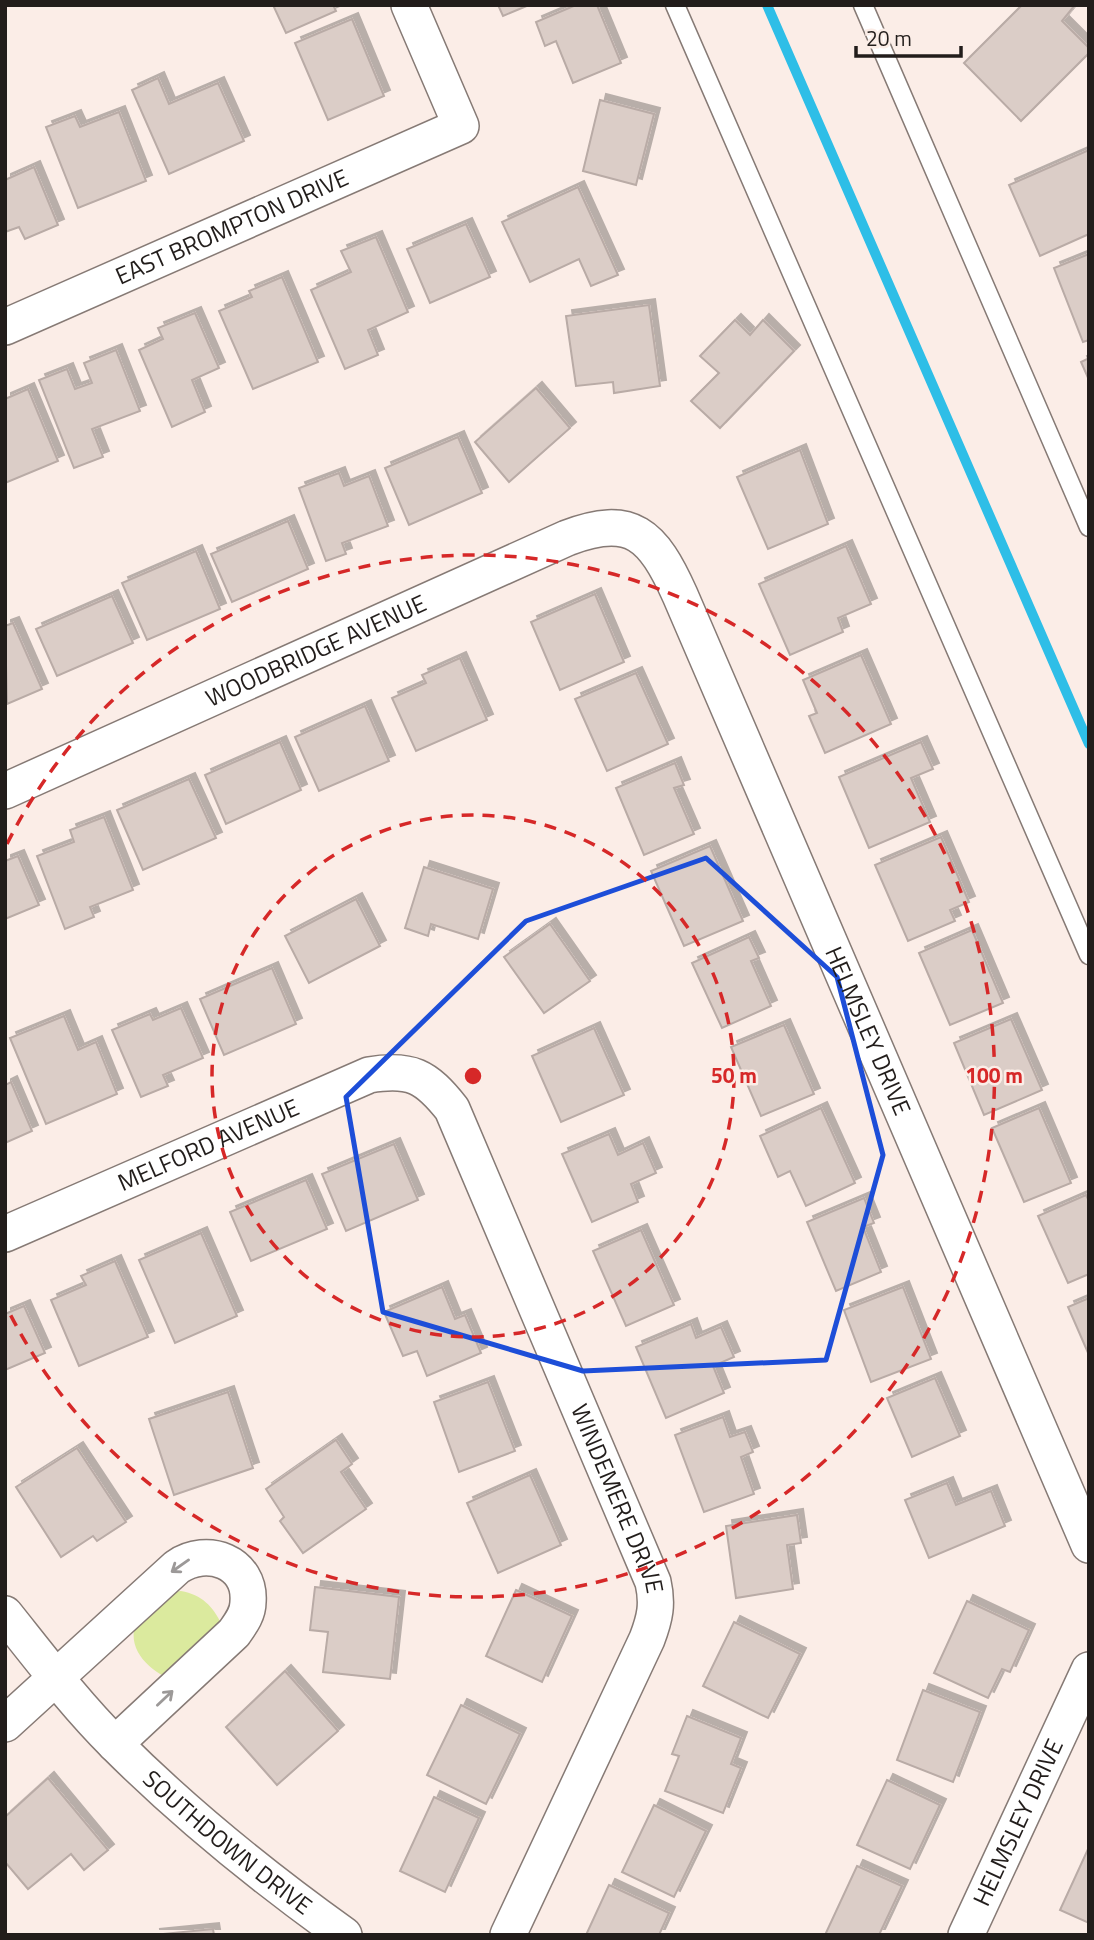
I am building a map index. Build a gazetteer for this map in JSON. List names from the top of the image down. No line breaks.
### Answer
{"streets":{"street":["EAST BROMPTON DRIVE","WOODBRIDGE AVENUE","HELMSLEY DRIVE","MELFORD AVENUE","WINDEMERE DRIVE","SOUTHDOWN DRIVE"]},"crossings":[["WOODBRIDGE AVENUE","HELMSLEY DRIVE"],["MELFORD AVENUE","WINDEMERE DRIVE"]],"scale_bar":"20 m","rings":["50 m","100 m"]}
